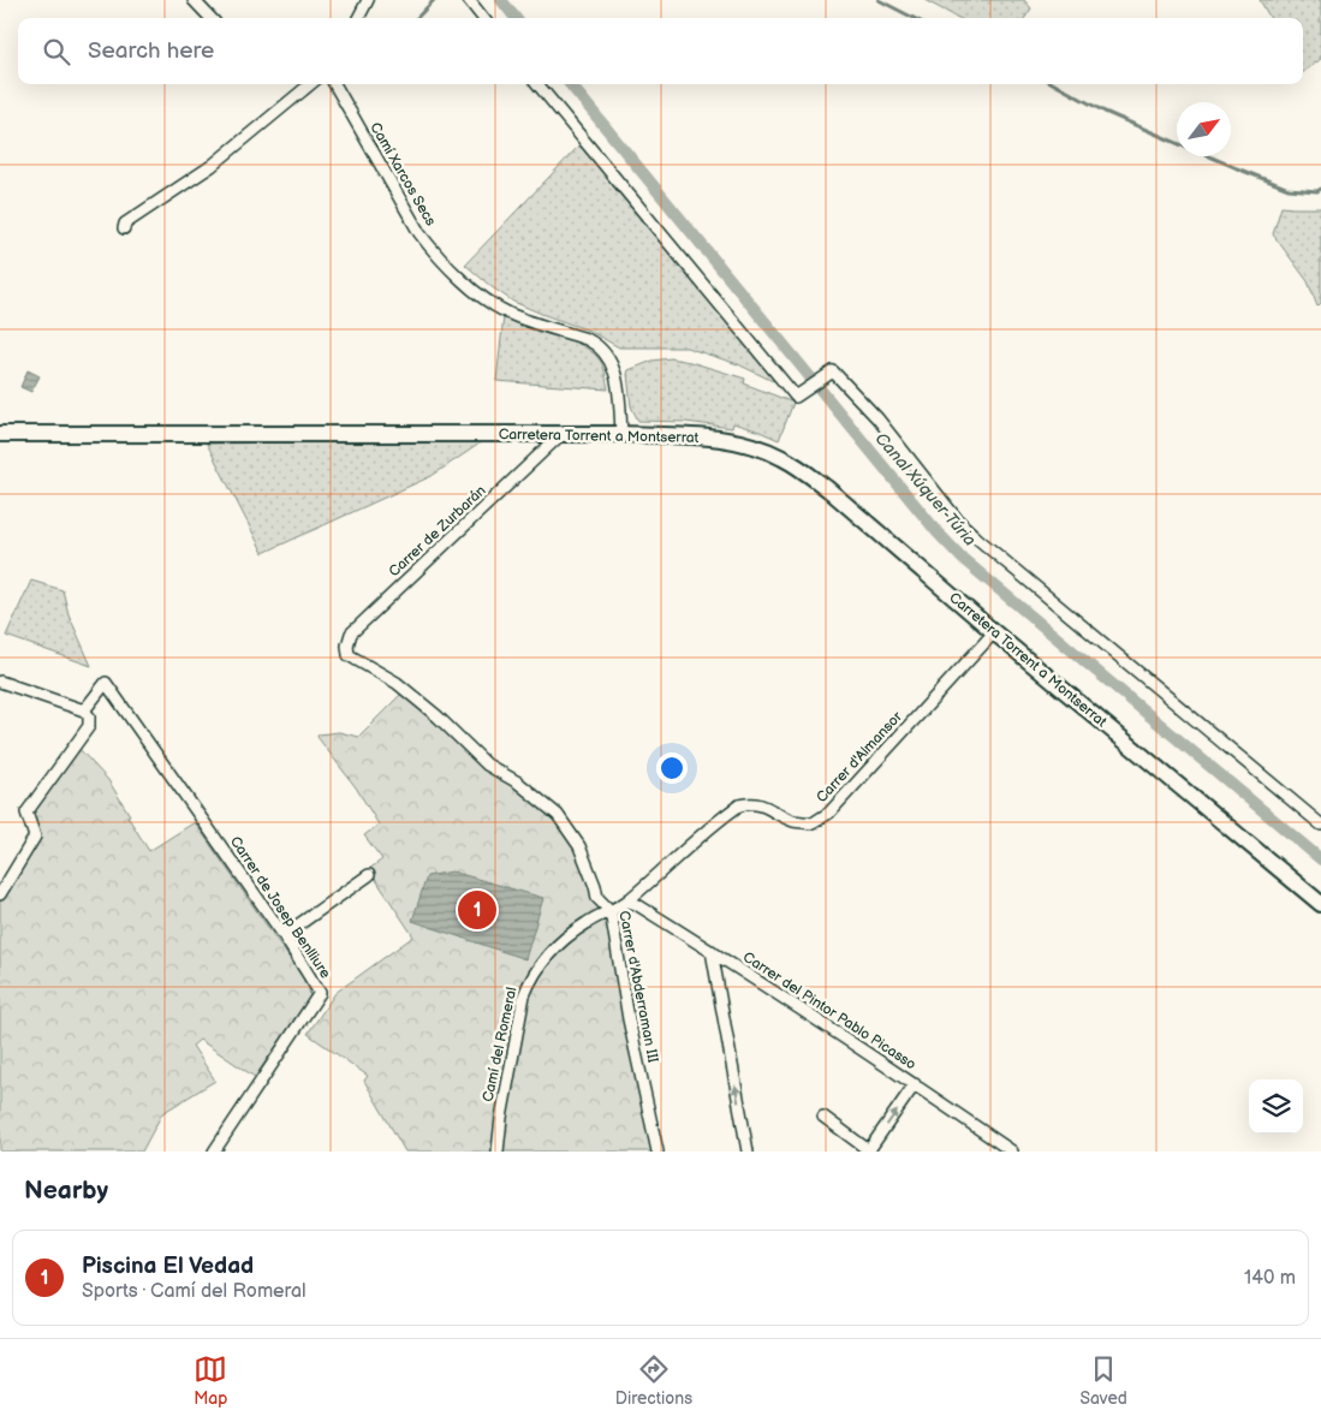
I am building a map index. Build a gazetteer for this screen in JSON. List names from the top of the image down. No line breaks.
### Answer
{"streets":{"main road":["Carretera Torrent a Montserrat"],"street":["Camí Xarcos Secs","Carrer de Zurbarán","Carrer d'Almansor","Carrer de Josep Benlliure","Carrer d'Abderraman III","Carrer del Pintor Pablo Picasso","Camí del Romeral"]},"crossings":[["Camí Xarcos Secs","Carretera Torrent a Montserrat"],["Carretera Torrent a Montserrat","Carrer de Zurbarán"],["Carretera Torrent a Montserrat","Carrer d'Almansor"],["Carrer de Zurbarán","Carrer d'Abderraman III"],["Carrer d'Almansor","Carrer d'Abderraman III"],["Carrer d'Almansor","Carrer del Pintor Pablo Picasso"],["Carrer d'Almansor","Camí del Romeral"],["Carrer d'Abderraman III","Camí del Romeral"]],"water":["Canal Xúquer-Túria"],"north":"top right","page":{"search":"Search here","pins":"1","heading":"Nearby","list":[{"mark":"1","name":"Piscina El Vedad","note":"Sports · Camí del Romeral","value":"140 m"}],"nav":["Map","Directions","Saved"]}}
